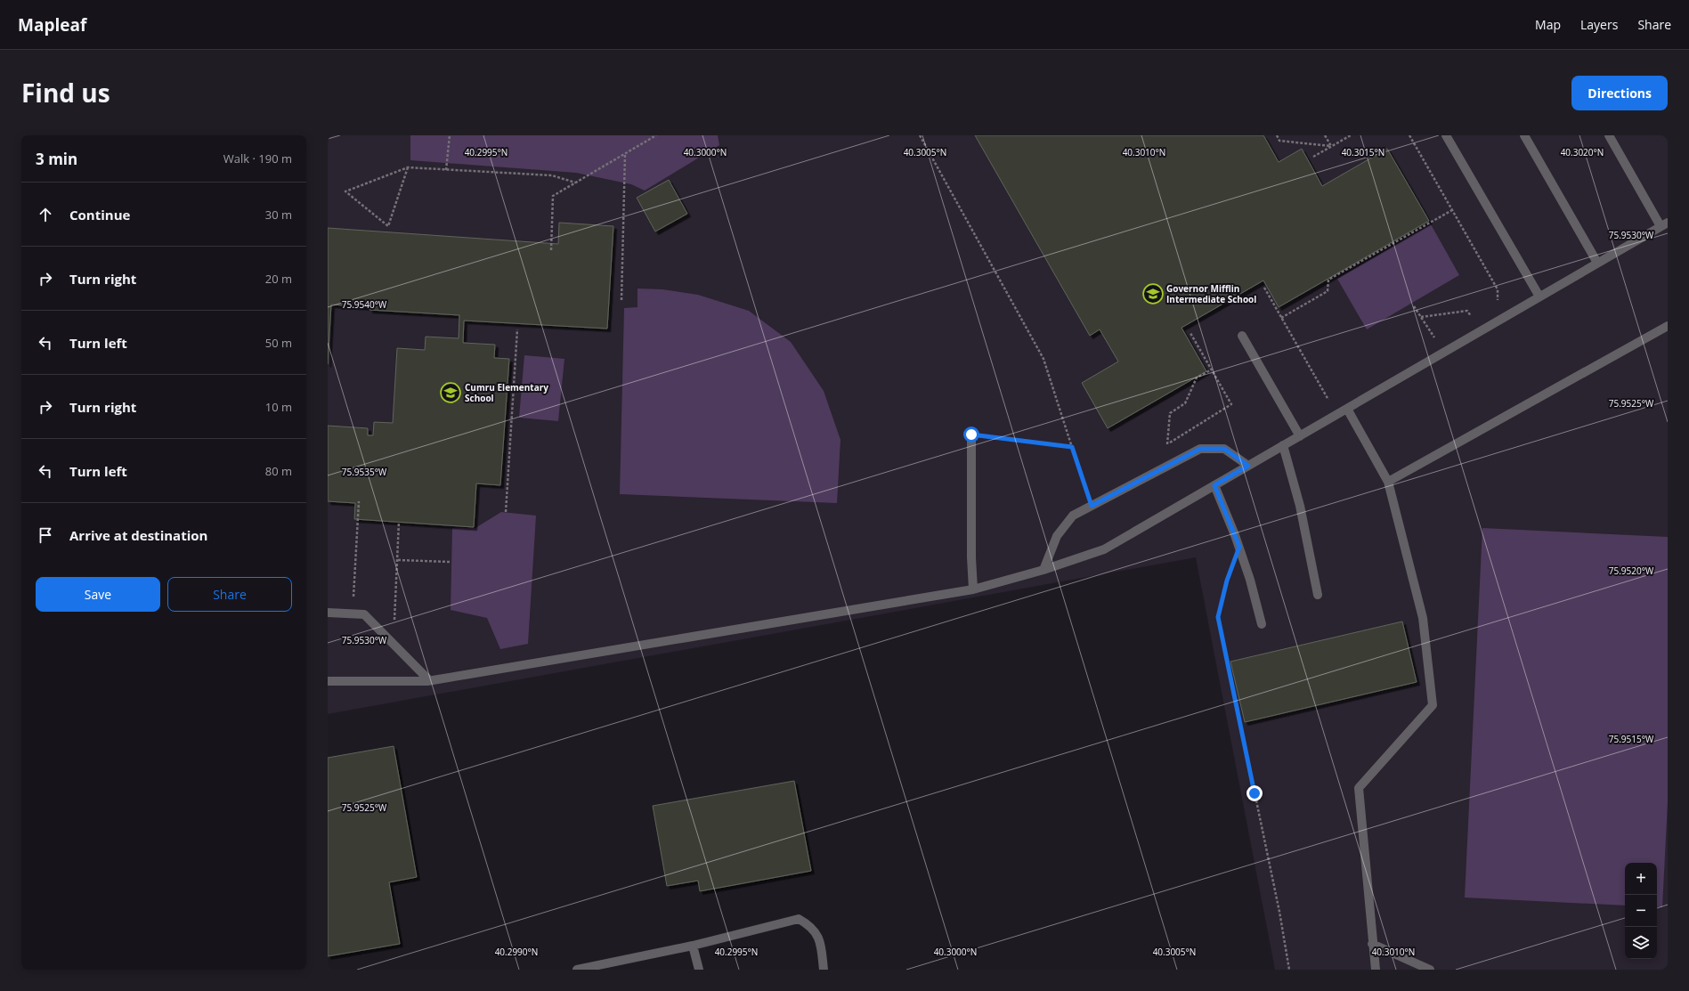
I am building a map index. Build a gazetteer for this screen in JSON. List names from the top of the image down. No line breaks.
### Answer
{"places":{"school or university":["Governor Mifflin Intermediate School","Cumru Elementary School"]},"page":{"header":"Mapleaf","nav":["Map","Layers","Share"],"title":"Find us","buttons":["Directions",["Save","Share"]],"heading":["3 min","Walk · 190 m"],"list":[["Continue","30 m"],["Turn right","20 m"],["Turn left","50 m"],["Turn right","10 m"],["Turn left","80 m"],"Arrive at destination"],"map_buttons":["+","−"]},"coordinates":["40.2995°N","40.3000°N","40.3005°N","40.3010°N","40.3015°N","40.3020°N","75.9530°W","75.9540°W","75.9525°W","75.9535°W","75.9520°W","75.9515°W","40.2990°N"]}
